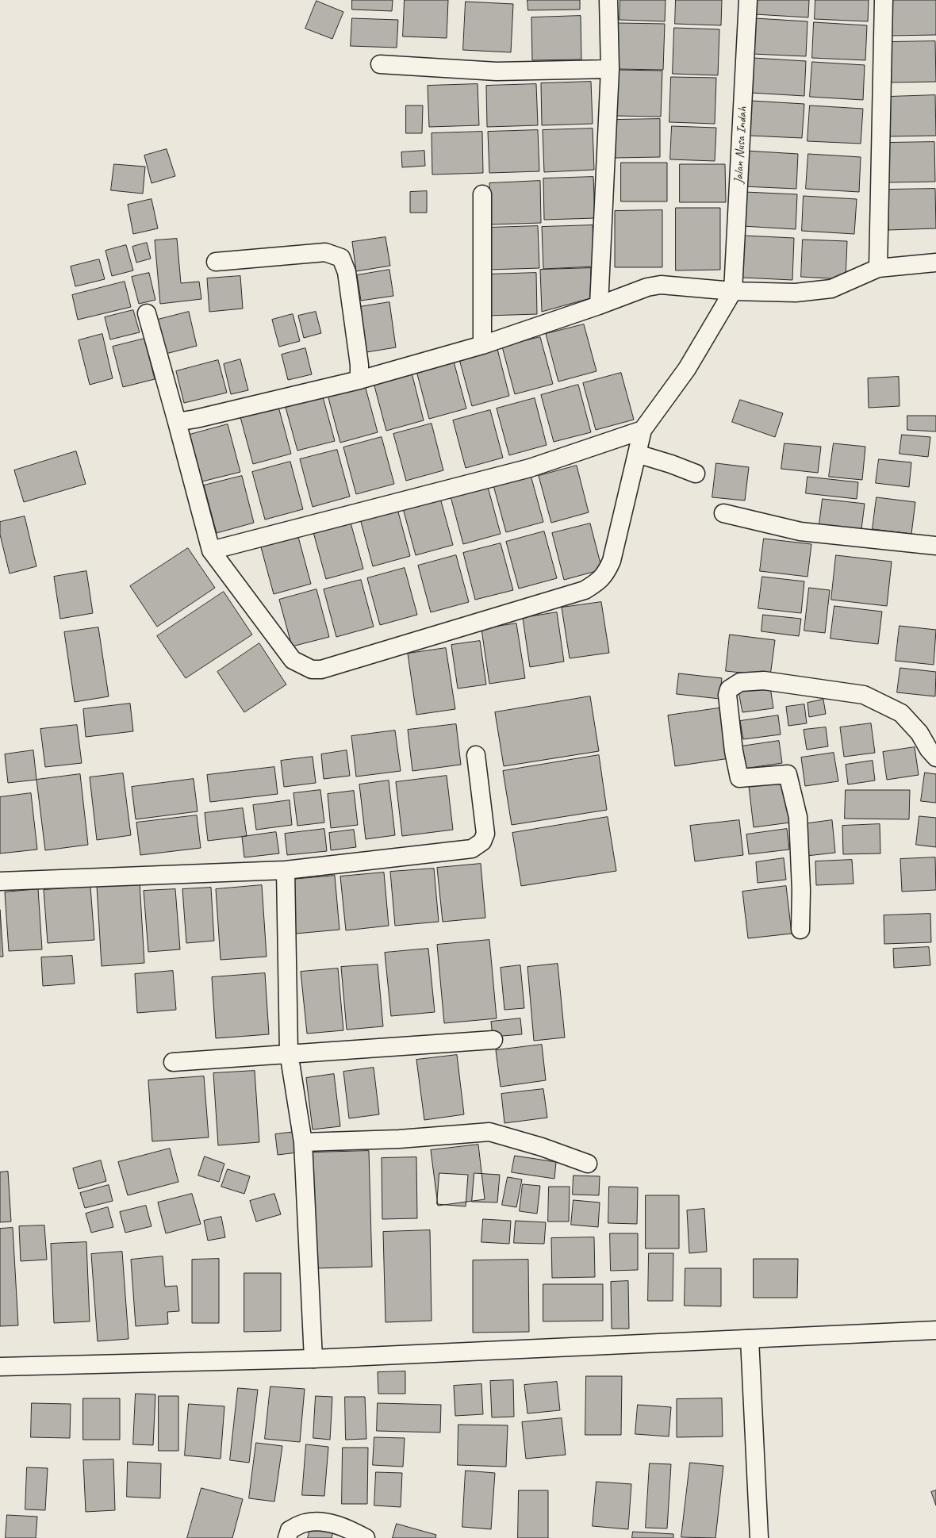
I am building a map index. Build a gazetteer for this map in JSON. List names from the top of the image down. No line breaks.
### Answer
{"streets":{"street":["Jalan Nusa Indah"]}}
